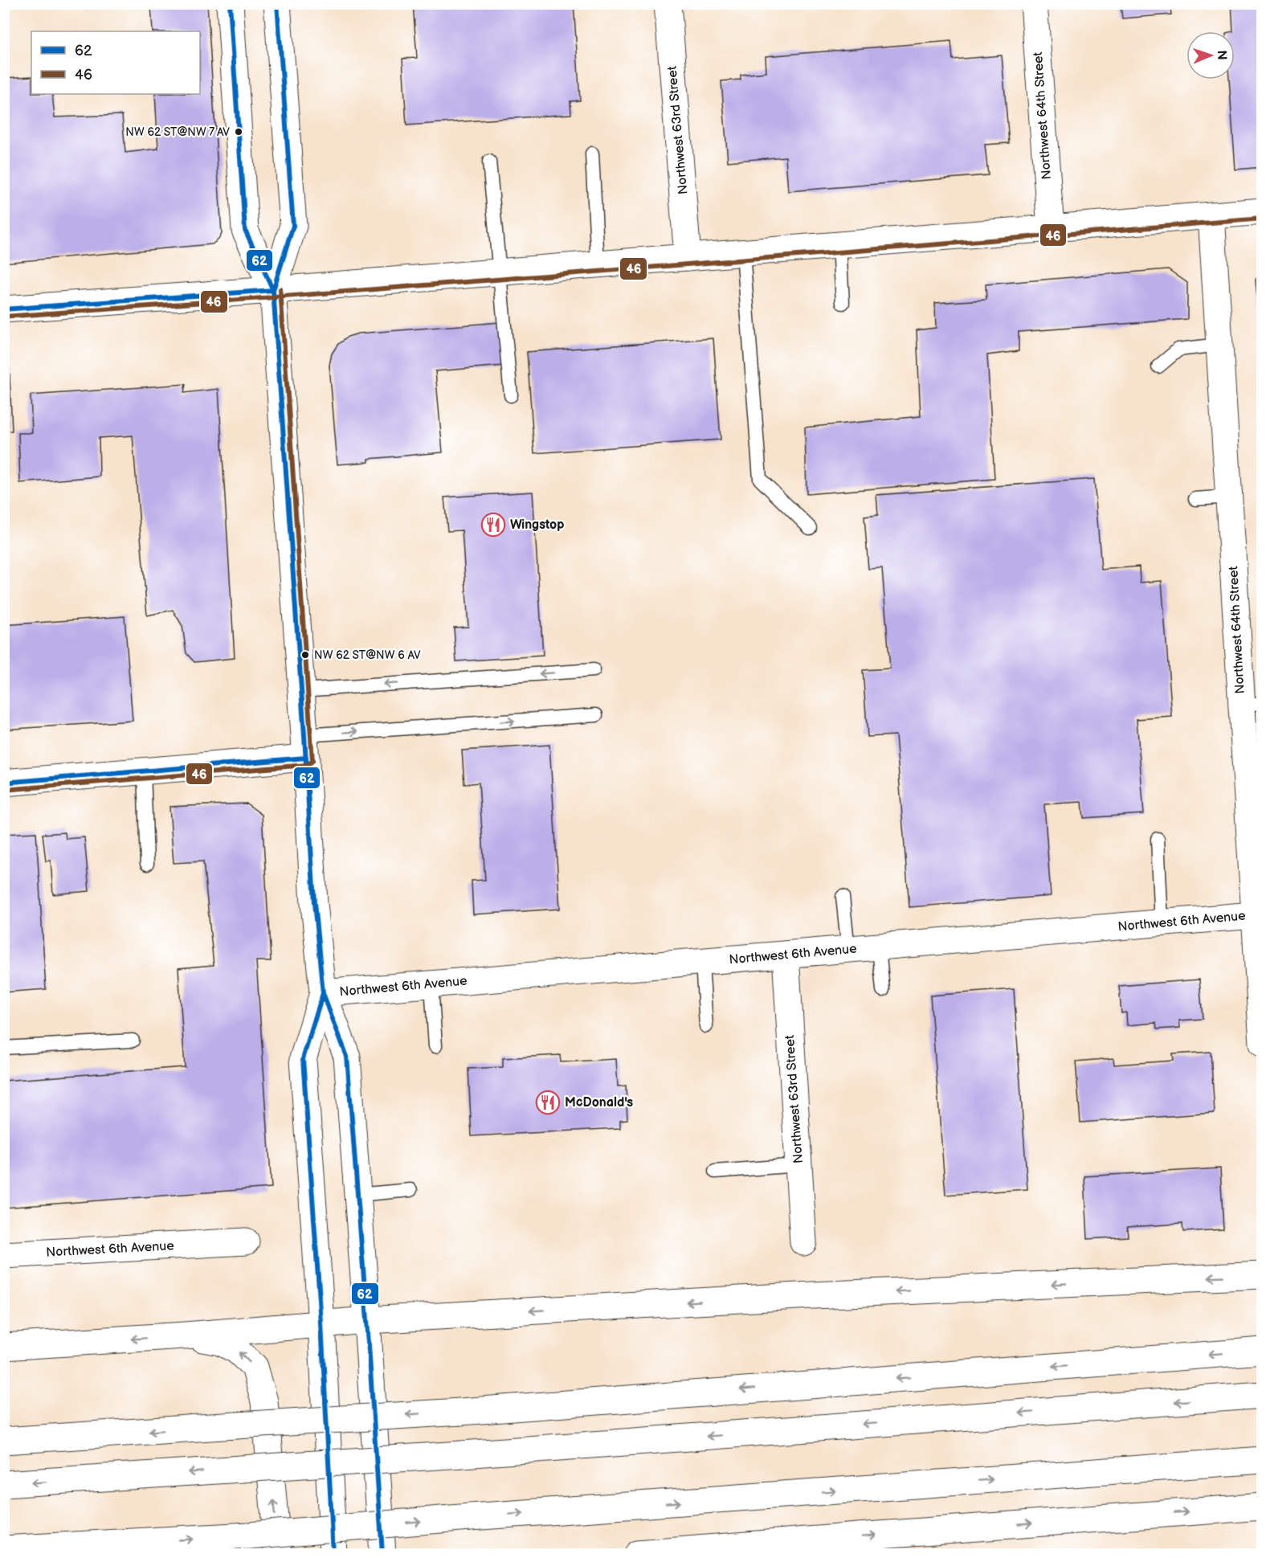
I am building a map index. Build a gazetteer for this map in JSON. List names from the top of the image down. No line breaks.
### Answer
{"streets":{"main road":["Northwest 64th Street","Northwest 63rd Street","Northwest 6th Avenue"]},"crossings":[["Northwest 64th Street","Northwest 6th Avenue"],["Northwest 63rd Street","Northwest 6th Avenue"]],"places":{"other":["NW 62 ST@NW 7 AV","NW 62 ST@NW 6 AV"],"restaurant":["Wingstop","McDonald's"]},"lines":["transit line 62","transit line 46"],"legend":["62","46"],"north":"right"}
